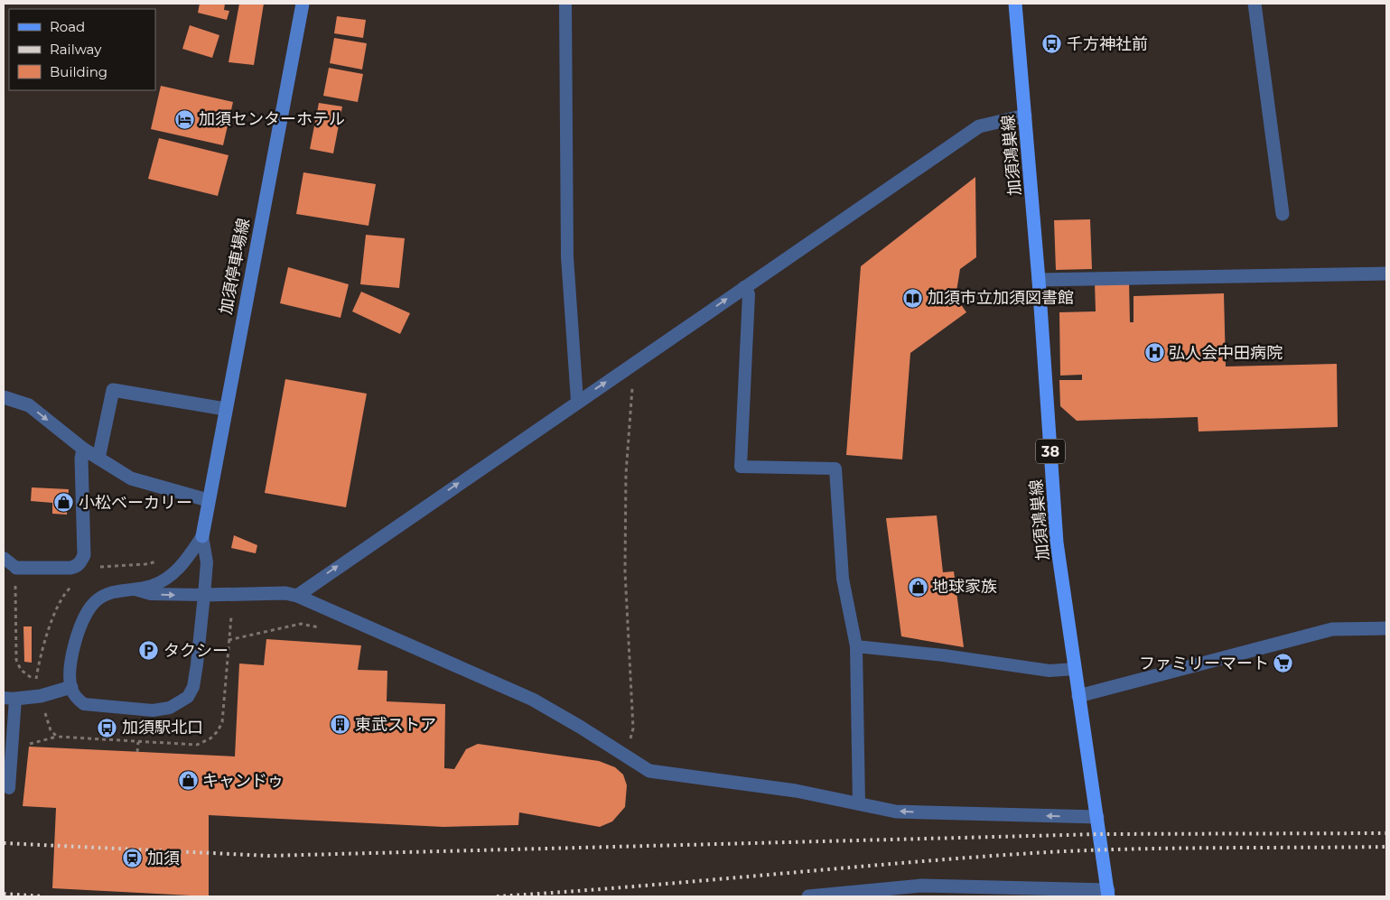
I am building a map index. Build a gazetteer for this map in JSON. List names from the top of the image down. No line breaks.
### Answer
{"streets":{"main road":["加須鴻巣線","加須停車場線","38"]},"places":{"bus stop":["千方神社前","加須駅北口"],"hotel":["加須センターホテル"],"library":["加須市立加須図書館"],"hospital":["弘人会中田病院"],"shop":["小松ベーカリー","地球家族","キャンドゥ"],"parking":["タクシー"],"supermarket":["ファミリーマート"],"building":["東武ストア"],"station":["加須"]},"legend":["Road","Railway","Building"]}
